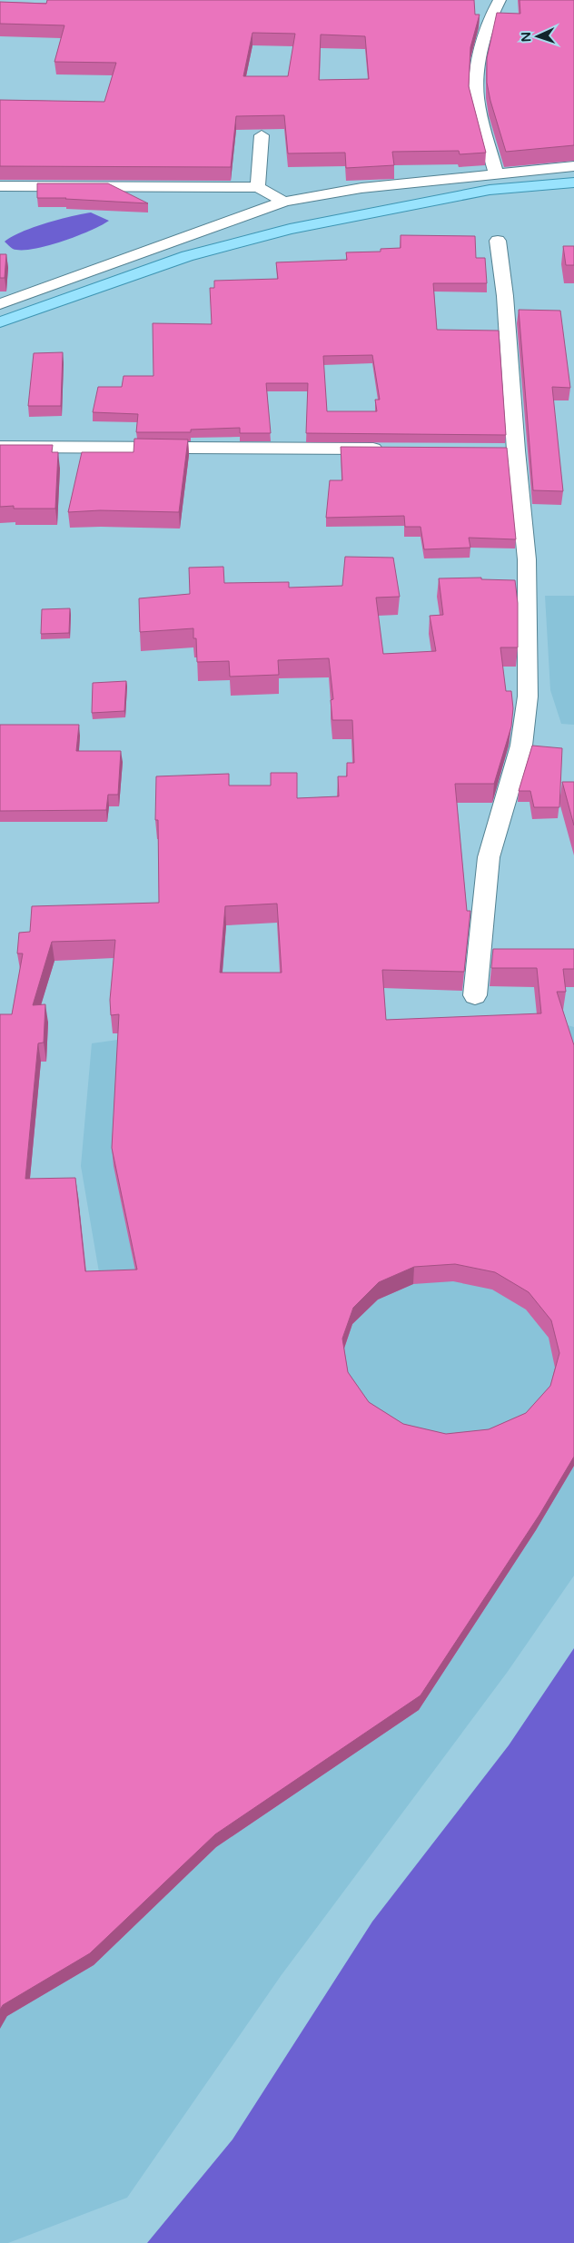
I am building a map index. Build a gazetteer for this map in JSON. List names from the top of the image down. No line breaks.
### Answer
{"north":"left"}
